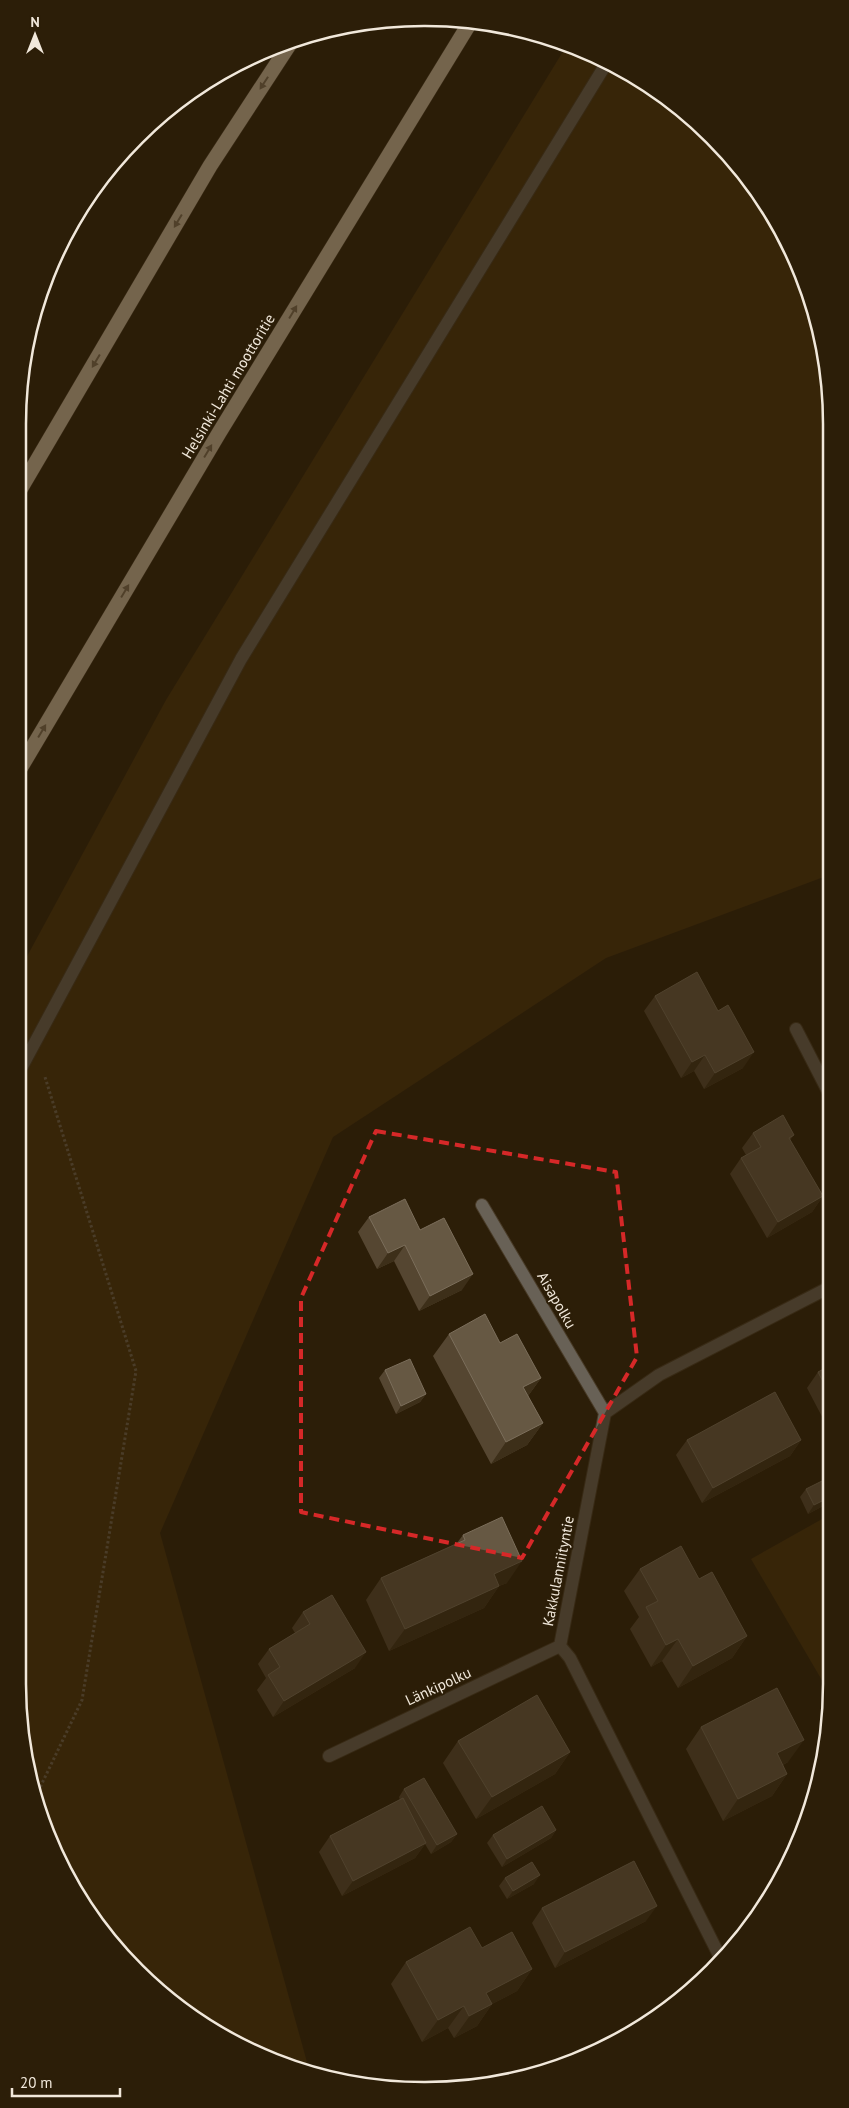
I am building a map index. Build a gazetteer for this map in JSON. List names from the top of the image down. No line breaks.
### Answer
{"streets":{"highway":["Helsinki-Lahti moottoritie"],"street":["Aisapolku","Kakkulanniityntie","Länkipolku"]},"crossings":[["Aisapolku","Kakkulanniityntie"],["Kakkulanniityntie","Länkipolku"]],"one_way":["Helsinki-Lahti moottoritie"],"scale_bar":"20 m","north":"top"}
